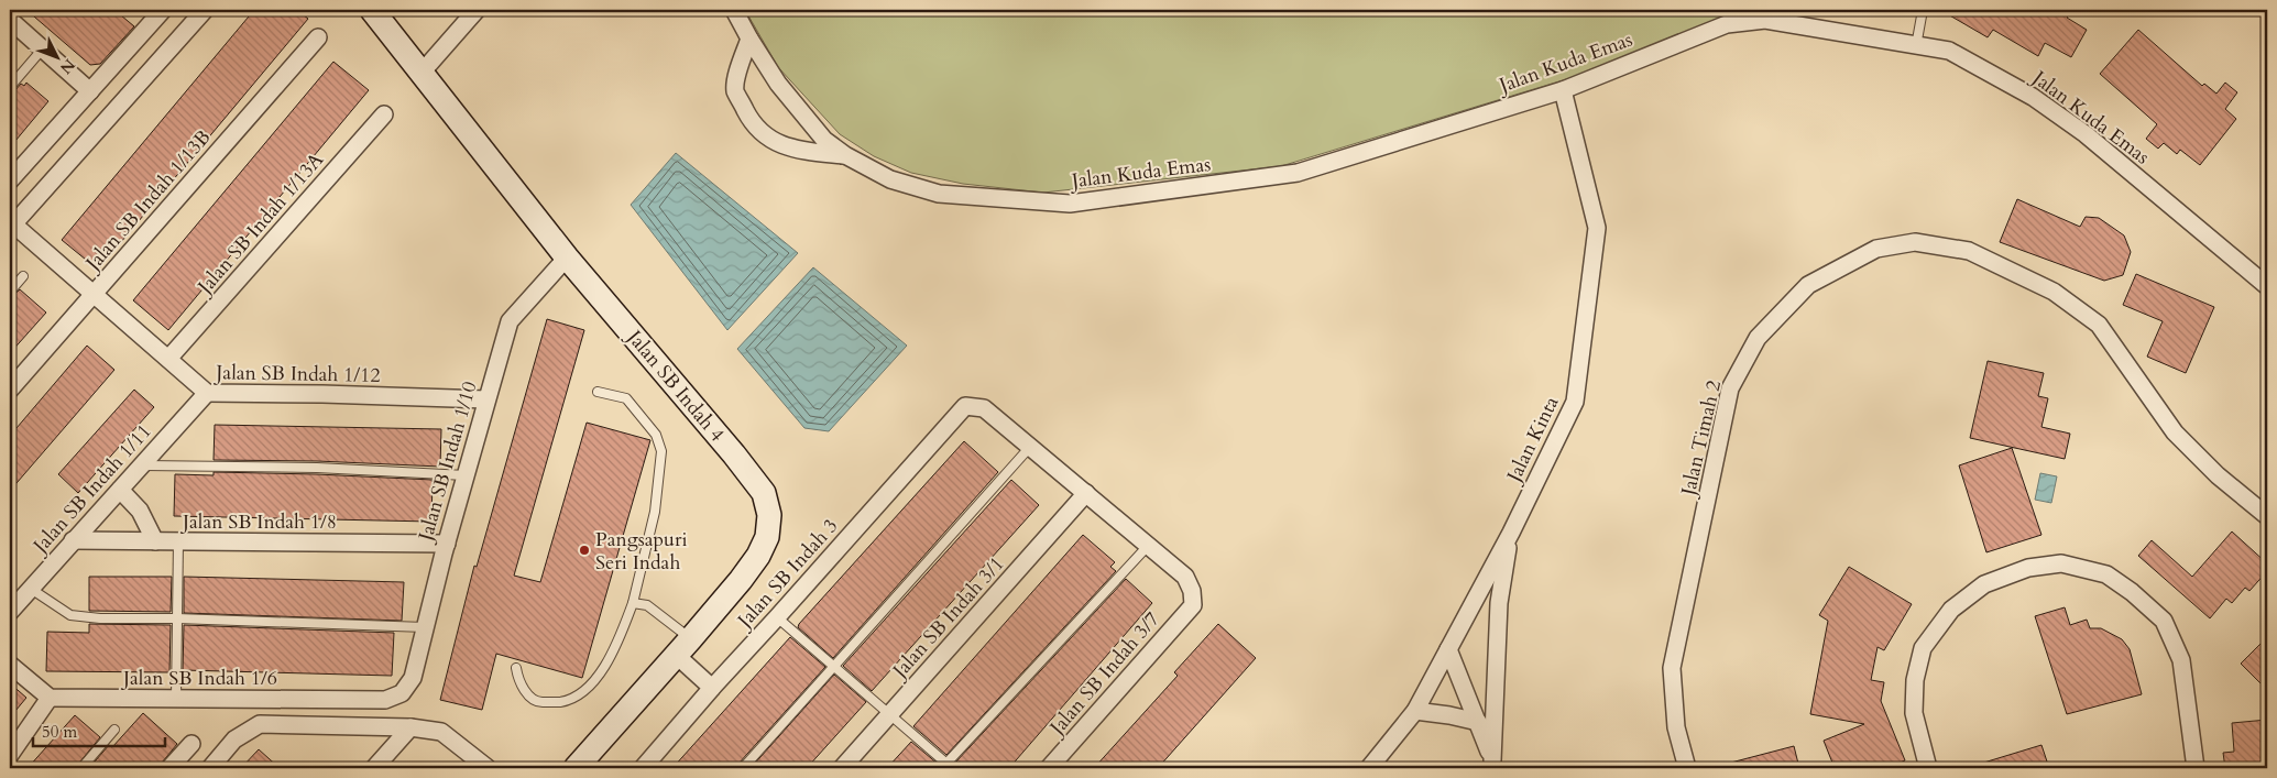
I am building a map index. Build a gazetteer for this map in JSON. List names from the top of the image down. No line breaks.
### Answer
{"streets":{"street":["Jalan Kuda Emas","Jalan SB Indah 1/13B","Jalan SB Indah 1/13A","Jalan SB Indah 1/12","Jalan SB Indah 4","Jalan Timah 2","Jalan Kinta","Jalan SB Indah 1/10","Jalan SB Indah 1/11","Jalan SB Indah 1/8","Jalan SB Indah 3","Jalan SB Indah 3/1","Jalan SB Indah 3/7","Jalan SB Indah 1/6"]},"crossings":[["Jalan Kuda Emas","Jalan Kinta"],["Jalan SB Indah 1/13B","Jalan SB Indah 1/12"],["Jalan SB Indah 1/13A","Jalan SB Indah 1/12"],["Jalan SB Indah 1/12","Jalan SB Indah 1/10"],["Jalan SB Indah 1/12","Jalan SB Indah 1/11"],["Jalan SB Indah 4","Jalan SB Indah 1/10"],["Jalan SB Indah 1/10","Jalan SB Indah 1/8"],["Jalan SB Indah 1/10","Jalan SB Indah 1/6"],["Jalan SB Indah 1/11","Jalan SB Indah 1/8"]],"places":["Pangsapuri Seri Indah"],"scale_bar":"50 m","north":"bottom right"}
